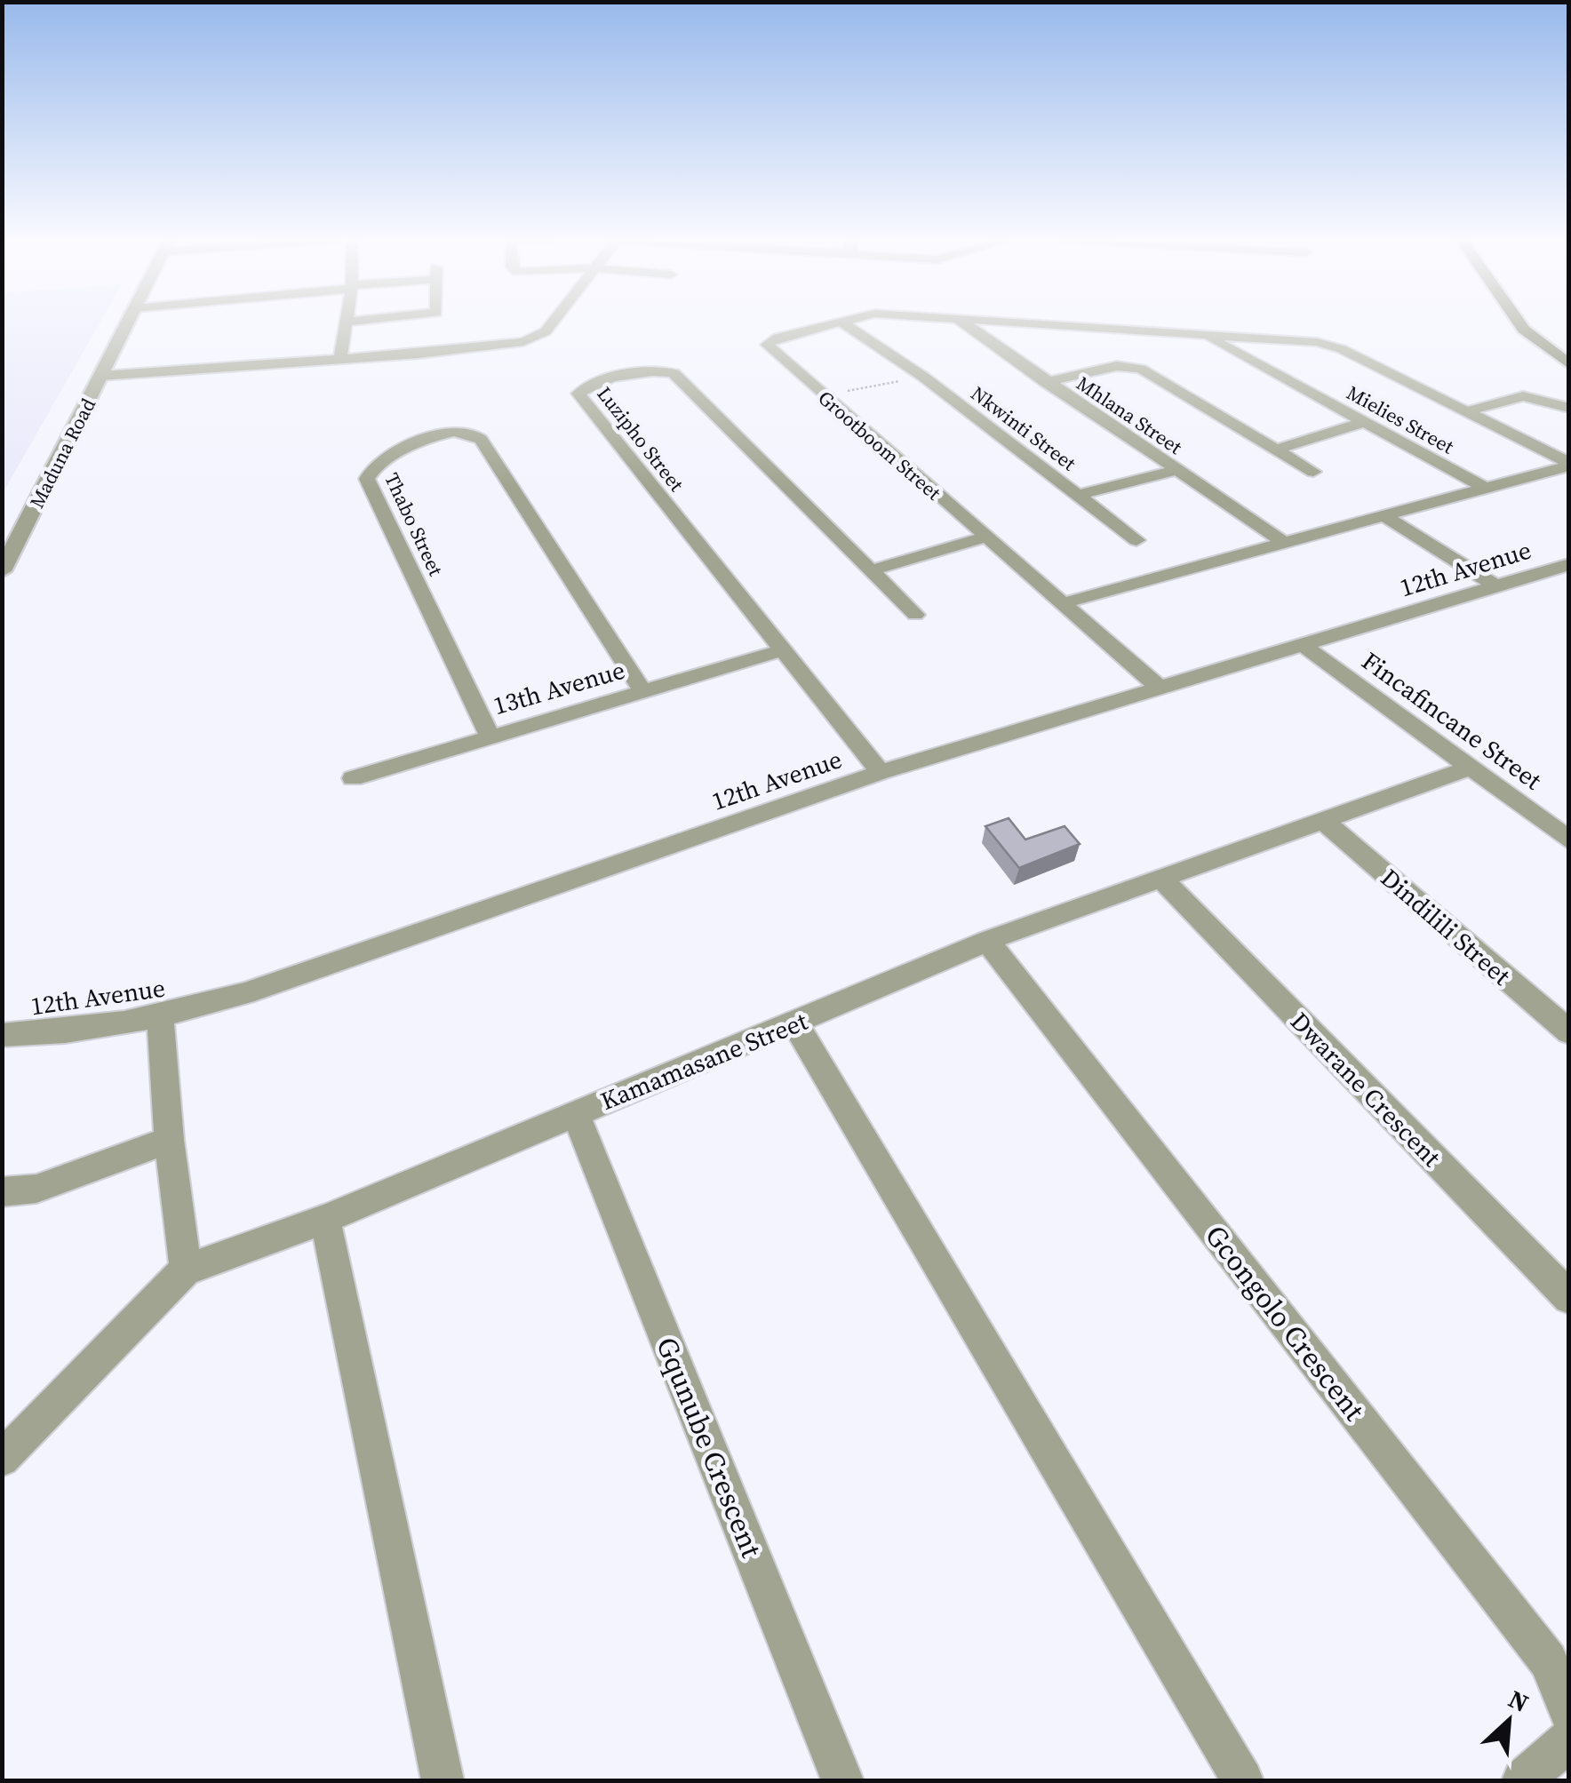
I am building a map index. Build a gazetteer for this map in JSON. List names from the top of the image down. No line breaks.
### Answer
{"streets":{"street":["Mhlana Street","Mielies Street","Nkwinti Street","Luzipho Street","Grootboom Street","Maduna Road","Thabo Street","12th Avenue","13th Avenue","Fincafincane Street","Dindilili Street","Kamamasane Street","Dwarane Crescent","Gcongolo Crescent","Gqunube Crescent"]},"crossings":[["Mhlana Street","Grootboom Street"],["Mielies Street","Grootboom Street"],["Luzipho Street","12th Avenue"],["Luzipho Street","13th Avenue"],["Grootboom Street","12th Avenue"],["Thabo Street","13th Avenue"],["12th Avenue","Fincafincane Street"],["Fincafincane Street","Kamamasane Street"],["Dindilili Street","Kamamasane Street"],["Kamamasane Street","Dwarane Crescent"],["Kamamasane Street","Gcongolo Crescent"],["Kamamasane Street","Gqunube Crescent"]],"north":"top right"}
